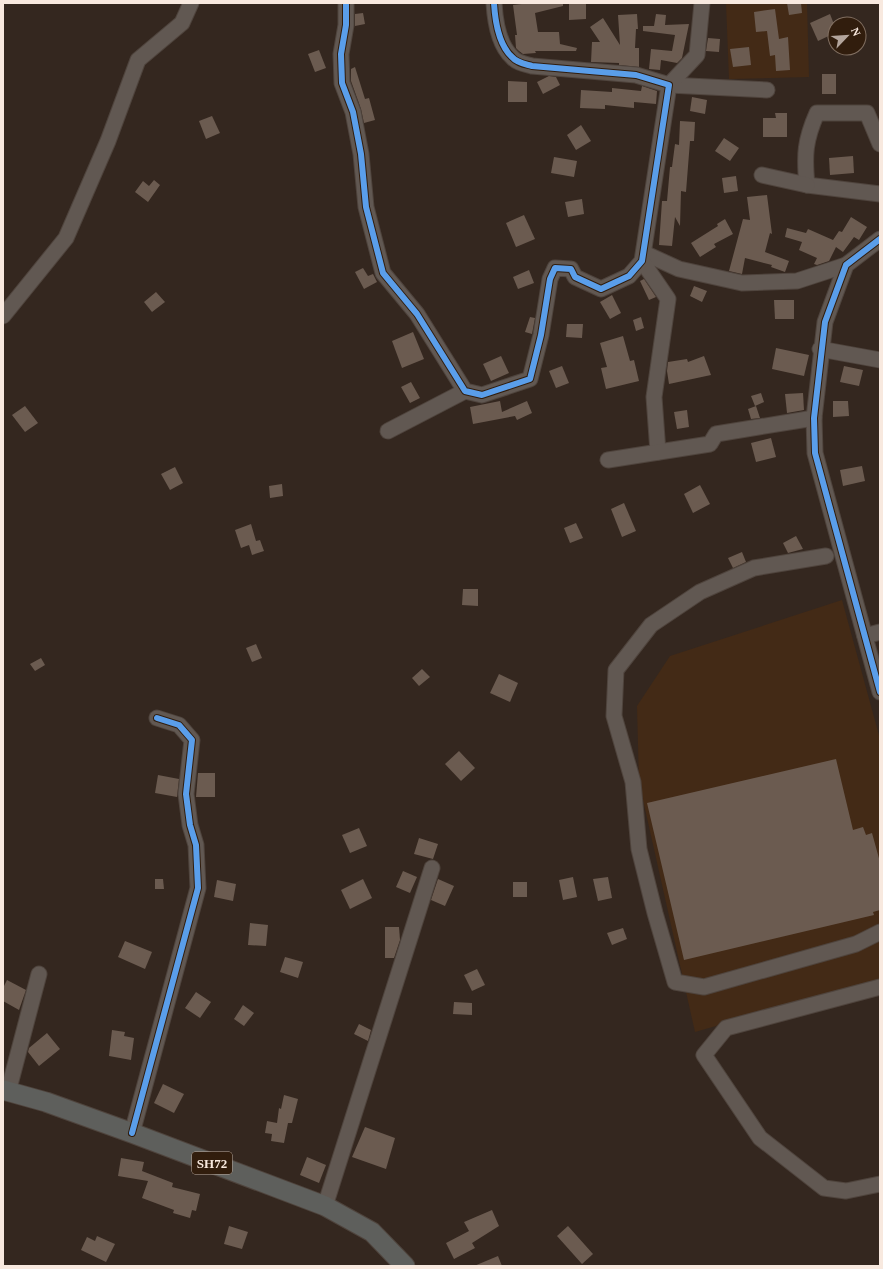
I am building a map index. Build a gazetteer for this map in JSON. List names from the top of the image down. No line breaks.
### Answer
{"streets":{"main road":["SH72"]},"north":"top right"}
